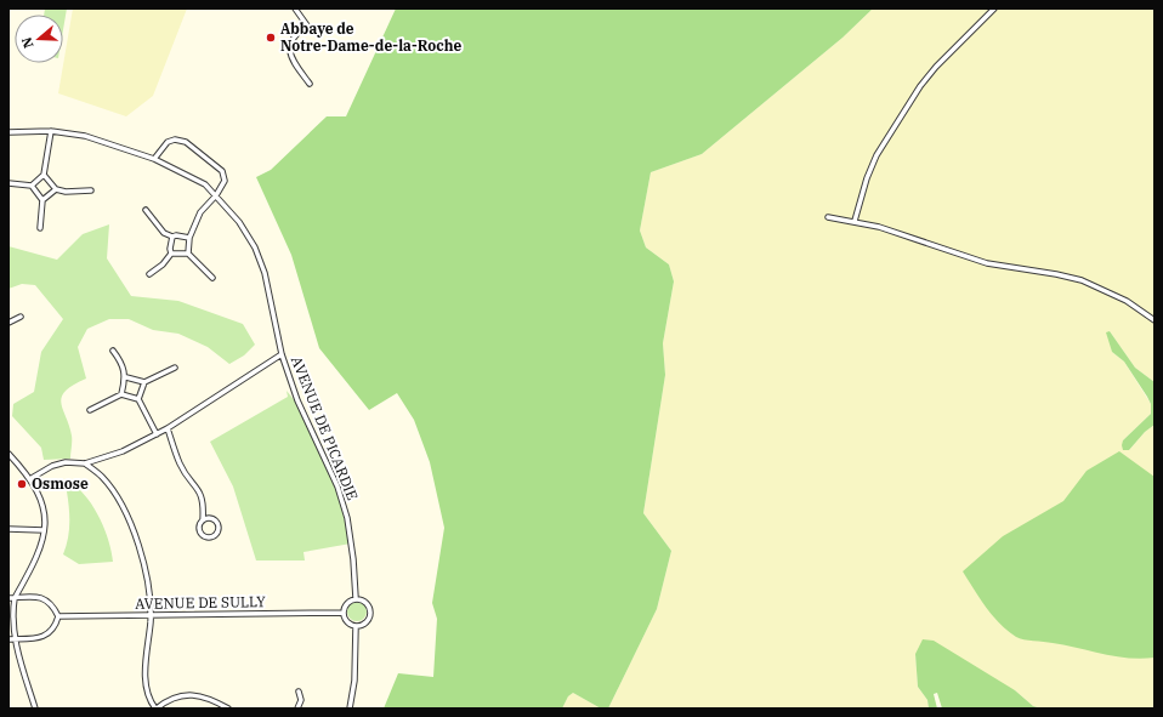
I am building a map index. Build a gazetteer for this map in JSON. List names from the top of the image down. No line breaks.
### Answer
{"streets":{"street":["AVENUE DE PICARDIE","AVENUE DE SULLY"]},"crossings":[["AVENUE DE PICARDIE","AVENUE DE SULLY"]],"places":["Abbaye de Notre-Dame-de-la-Roche","Osmose"],"north":"left"}
